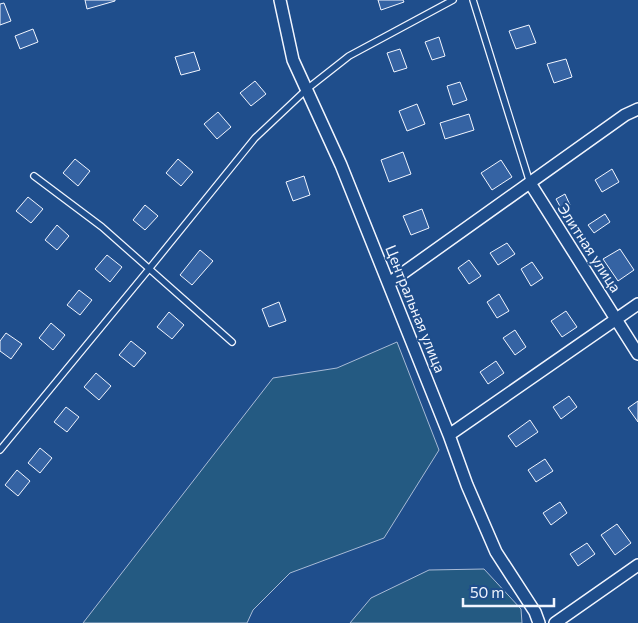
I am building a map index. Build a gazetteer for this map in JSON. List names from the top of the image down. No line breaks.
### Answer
{"streets":{"street":["Элитная улица","Центральная улица"]},"scale_bar":"50 m"}
